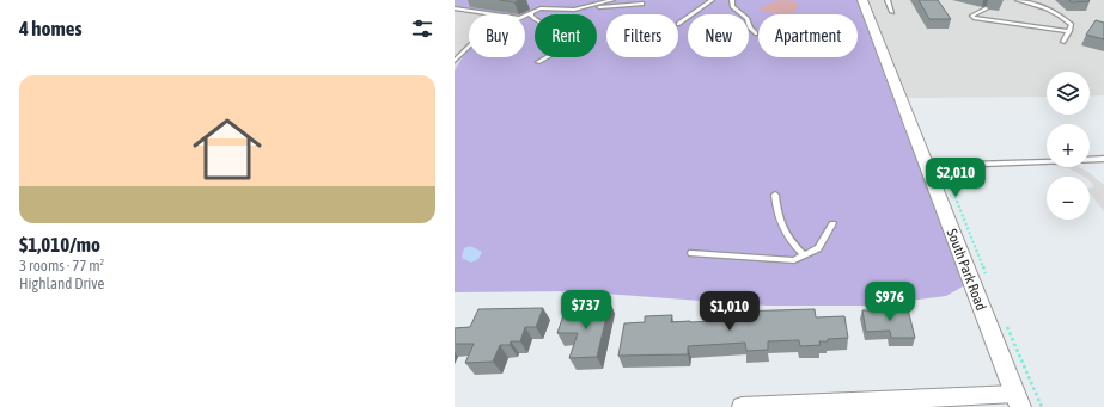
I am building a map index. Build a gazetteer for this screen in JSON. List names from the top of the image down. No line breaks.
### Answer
{"streets":{"street":["South Park Road"]},"page":{"heading":"4 homes","chip":["Buy","Rent","Filters","New","Apartment"],"list":[{"name":"$1,010/mo","note":"3 rooms · 77 m² · Highland Drive"}],"map_buttons":["+","−"],"price":["$2,010","$976","$737","$1,010"]}}
